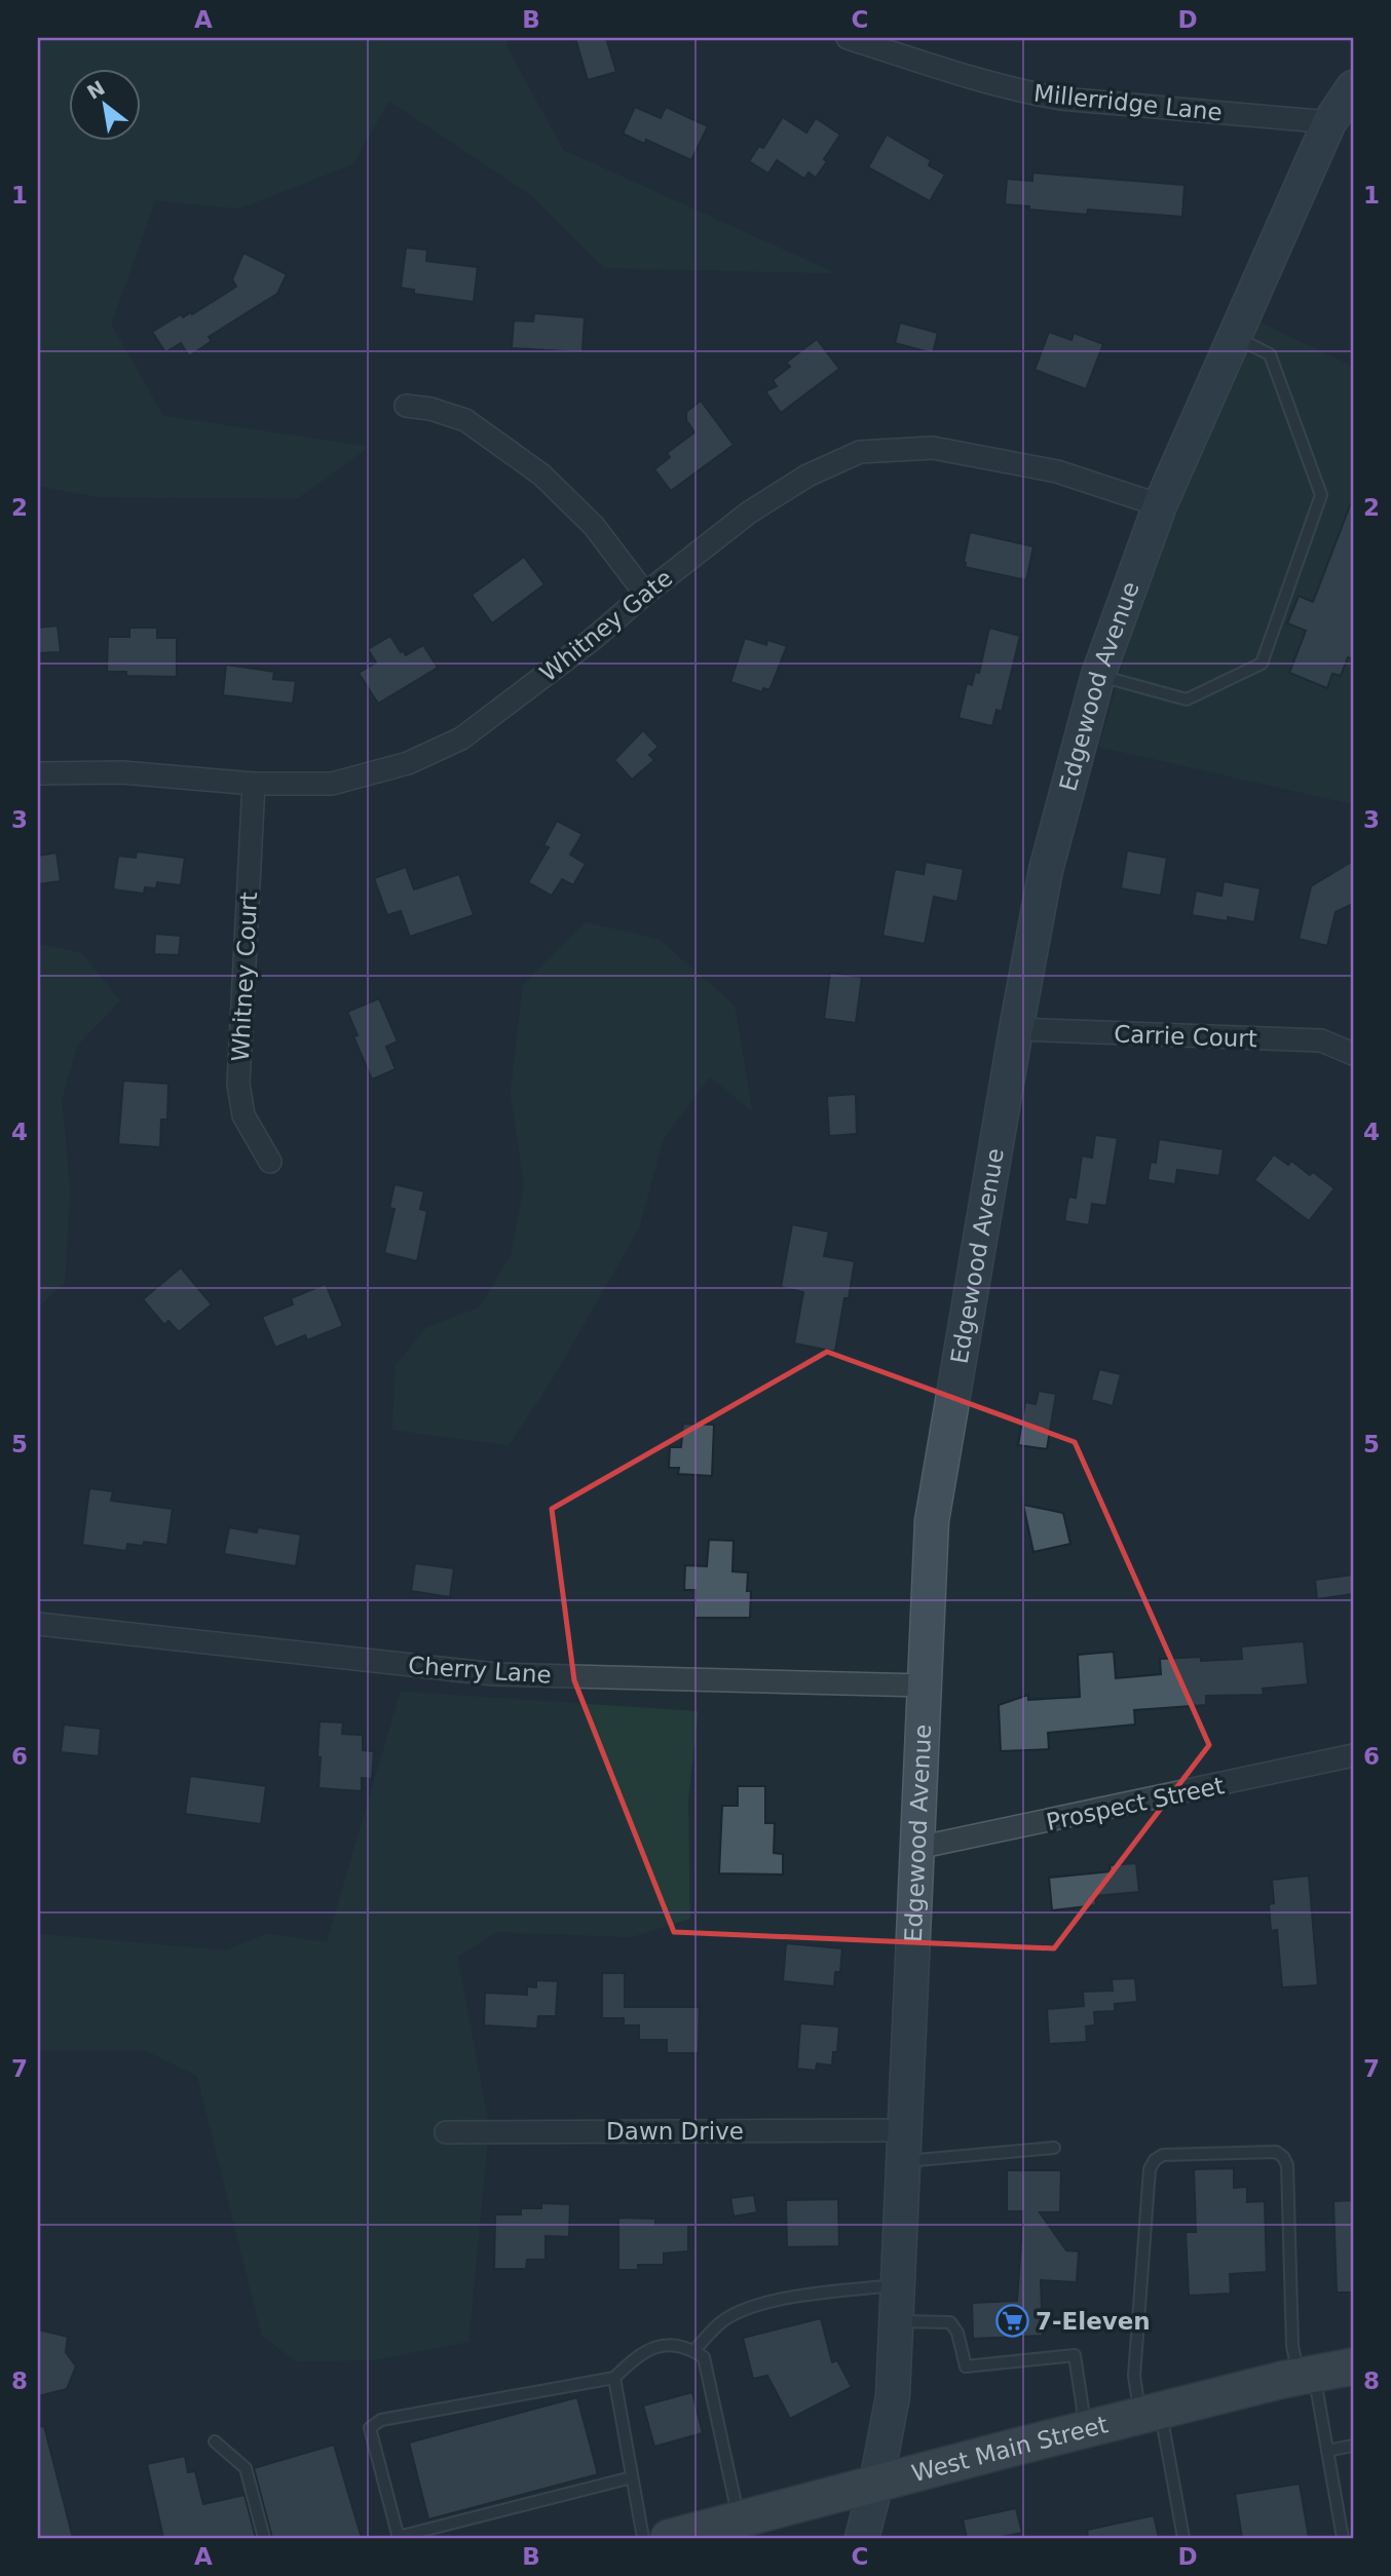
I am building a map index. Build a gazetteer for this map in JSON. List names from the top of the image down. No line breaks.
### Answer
{"streets":{"main road":["Edgewood Avenue","West Main Street"],"street":["Millerridge Lane","Whitney Gate","Whitney Court","Carrie Court","Cherry Lane","Prospect Street","Dawn Drive"]},"crossings":[["Millerridge Lane","Edgewood Avenue"],["Whitney Gate","Edgewood Avenue"],["Whitney Gate","Whitney Court"],["Edgewood Avenue","Carrie Court"],["Edgewood Avenue","Cherry Lane"],["Edgewood Avenue","Prospect Street"],["Edgewood Avenue","Dawn Drive"],["Edgewood Avenue","West Main Street"]],"places":{"supermarket":["7-Eleven"]},"north":"top left","grid":{"columns":["A","B","C","D"],"rows":["1","2","3","4","5","6","7","8"]}}
